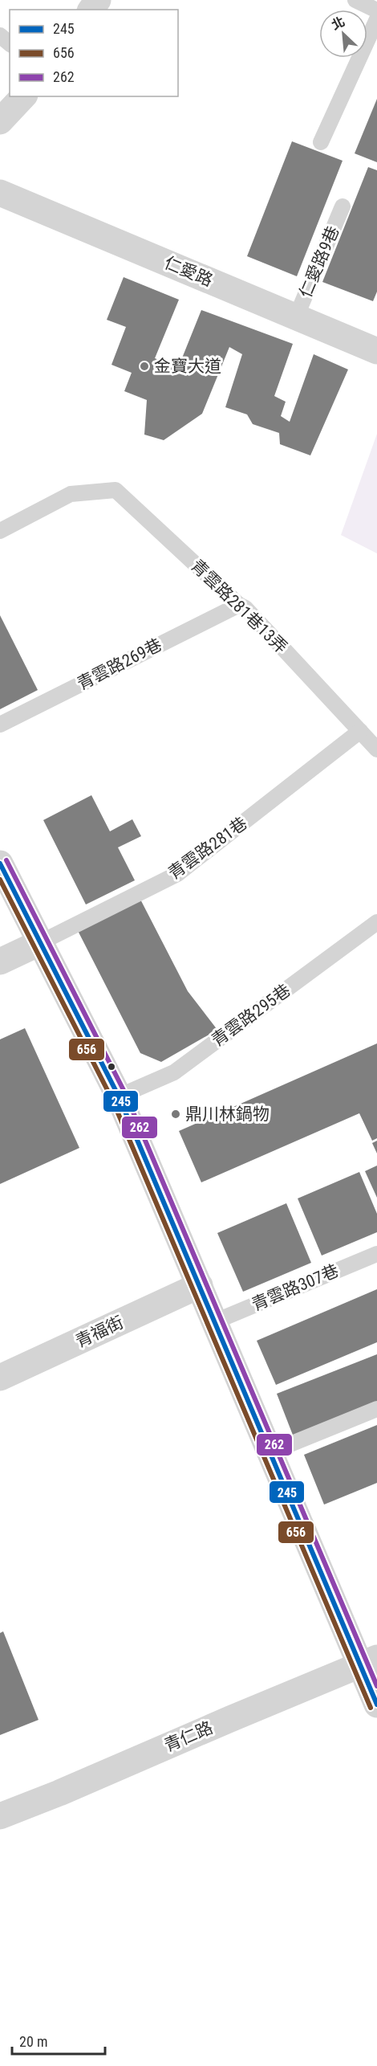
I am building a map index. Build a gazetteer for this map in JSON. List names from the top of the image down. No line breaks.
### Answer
{"streets":{"street":["仁愛路","青福街","青仁路"],"lane":["仁愛路9巷","青雲路281巷13弄","青雲路269巷","青雲路281巷","青雲路295巷","青雲路307巷"]},"crossings":[["仁愛路9巷","仁愛路"],["青雲路281巷13弄","青雲路269巷"],["青雲路281巷13弄","青雲路281巷"]],"places":["金寶大道","鼎川林鍋物"],"lines":["transit line 262","transit line 245","transit line 656"],"legend":["245","656","262"],"scale_bar":"20 m","north":"top left"}
